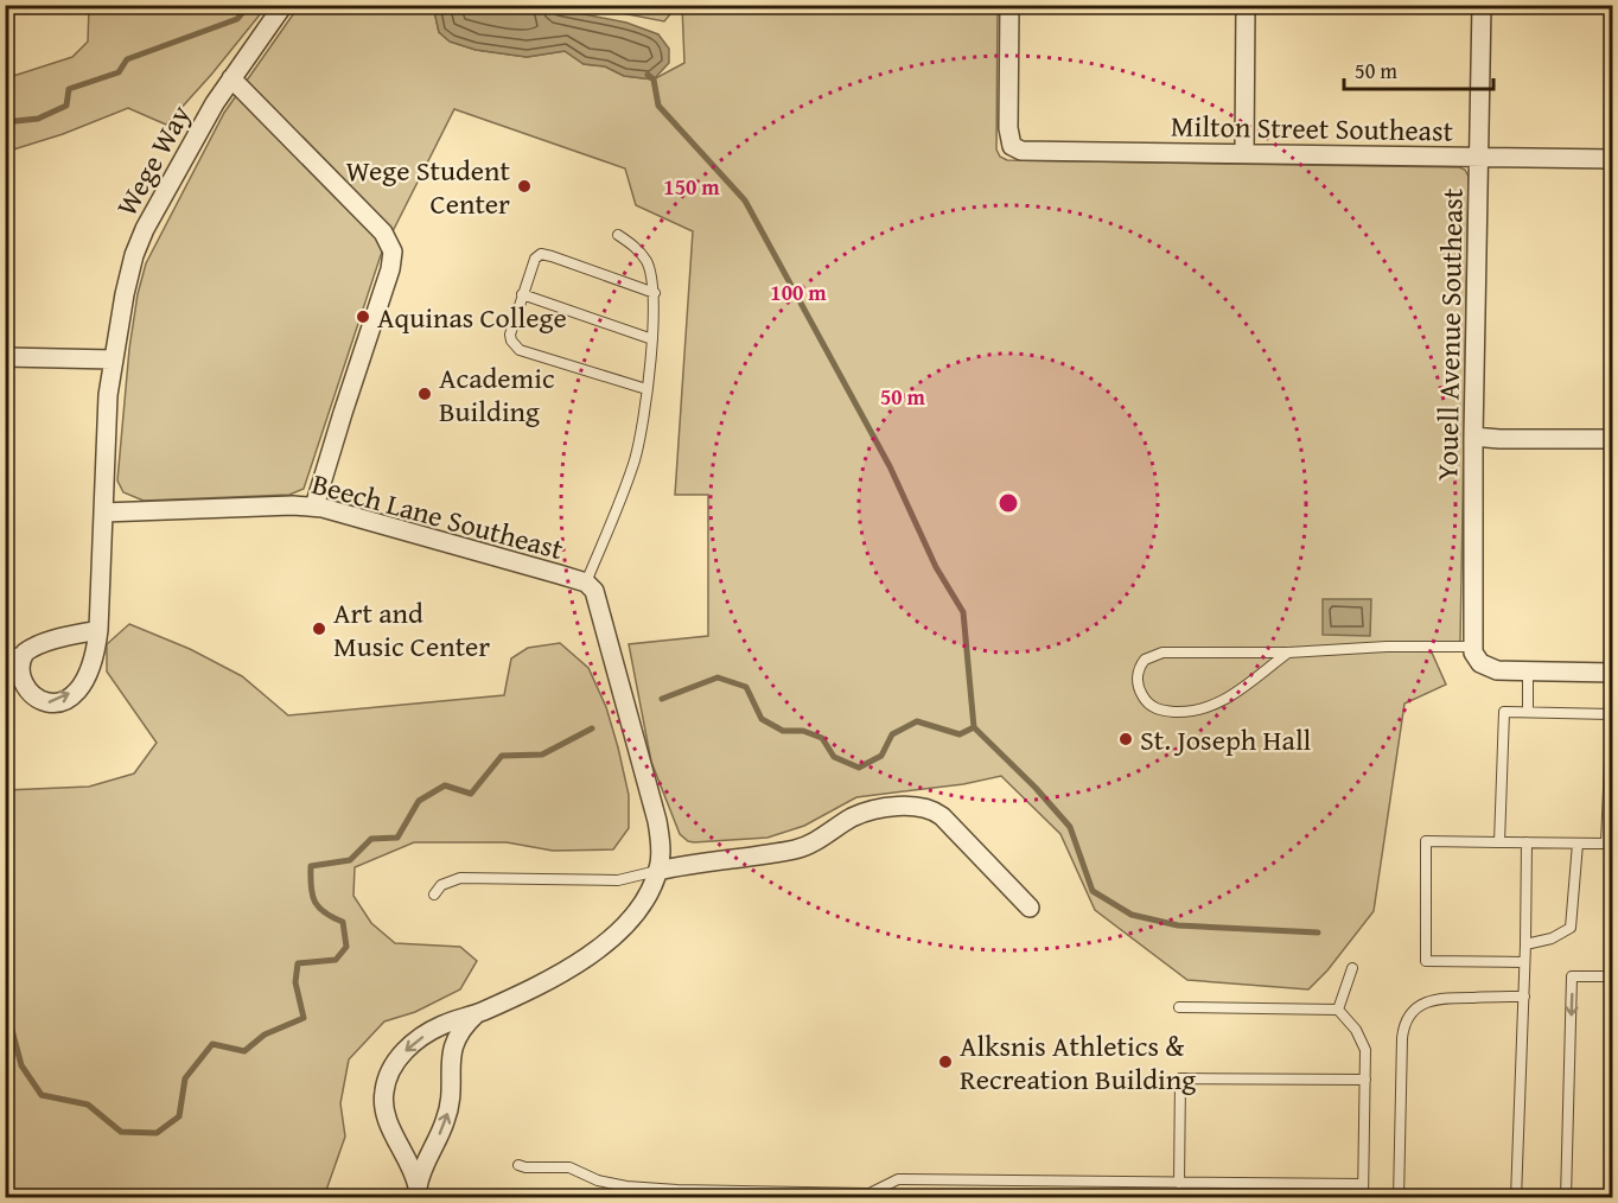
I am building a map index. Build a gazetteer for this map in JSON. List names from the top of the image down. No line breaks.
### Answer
{"streets":{"street":["Milton Street Southeast","Wege Way","Youell Avenue Southeast","Beech Lane Southeast"]},"crossings":[["Milton Street Southeast","Youell Avenue Southeast"],["Wege Way","Beech Lane Southeast"]],"places":["Wege Student Center","Aquinas College","Academic Building","Art and Music Center","St. Joseph Hall","Alksnis Athletics & Recreation Building"],"scale_bar":"50 m","rings":["150 m","100 m","50 m"]}
